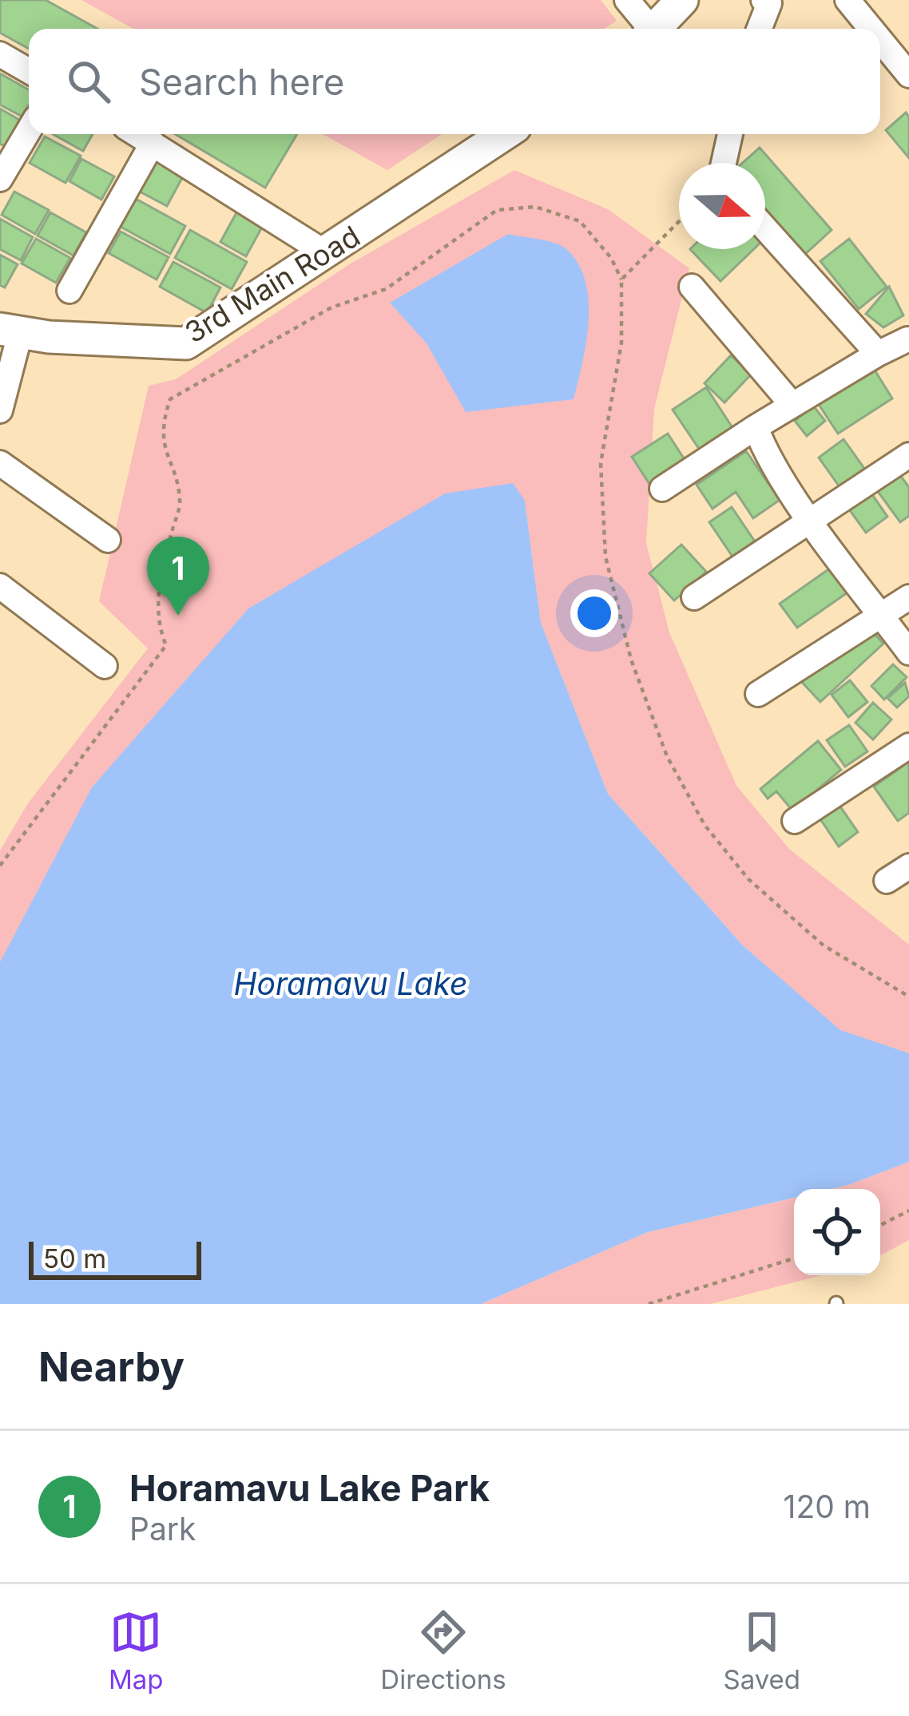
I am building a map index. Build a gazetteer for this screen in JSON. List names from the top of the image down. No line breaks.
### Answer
{"streets":{"street":["3rd Main Road"]},"water":["Horamavu Lake"],"scale_bar":"50 m","north":"right","page":{"search":"Search here","pins":"1","scale":"50 m","heading":"Nearby","list":[{"mark":"1","name":"Horamavu Lake Park","note":"Park","value":"120 m"}],"nav":["Map","Directions","Saved"]}}
